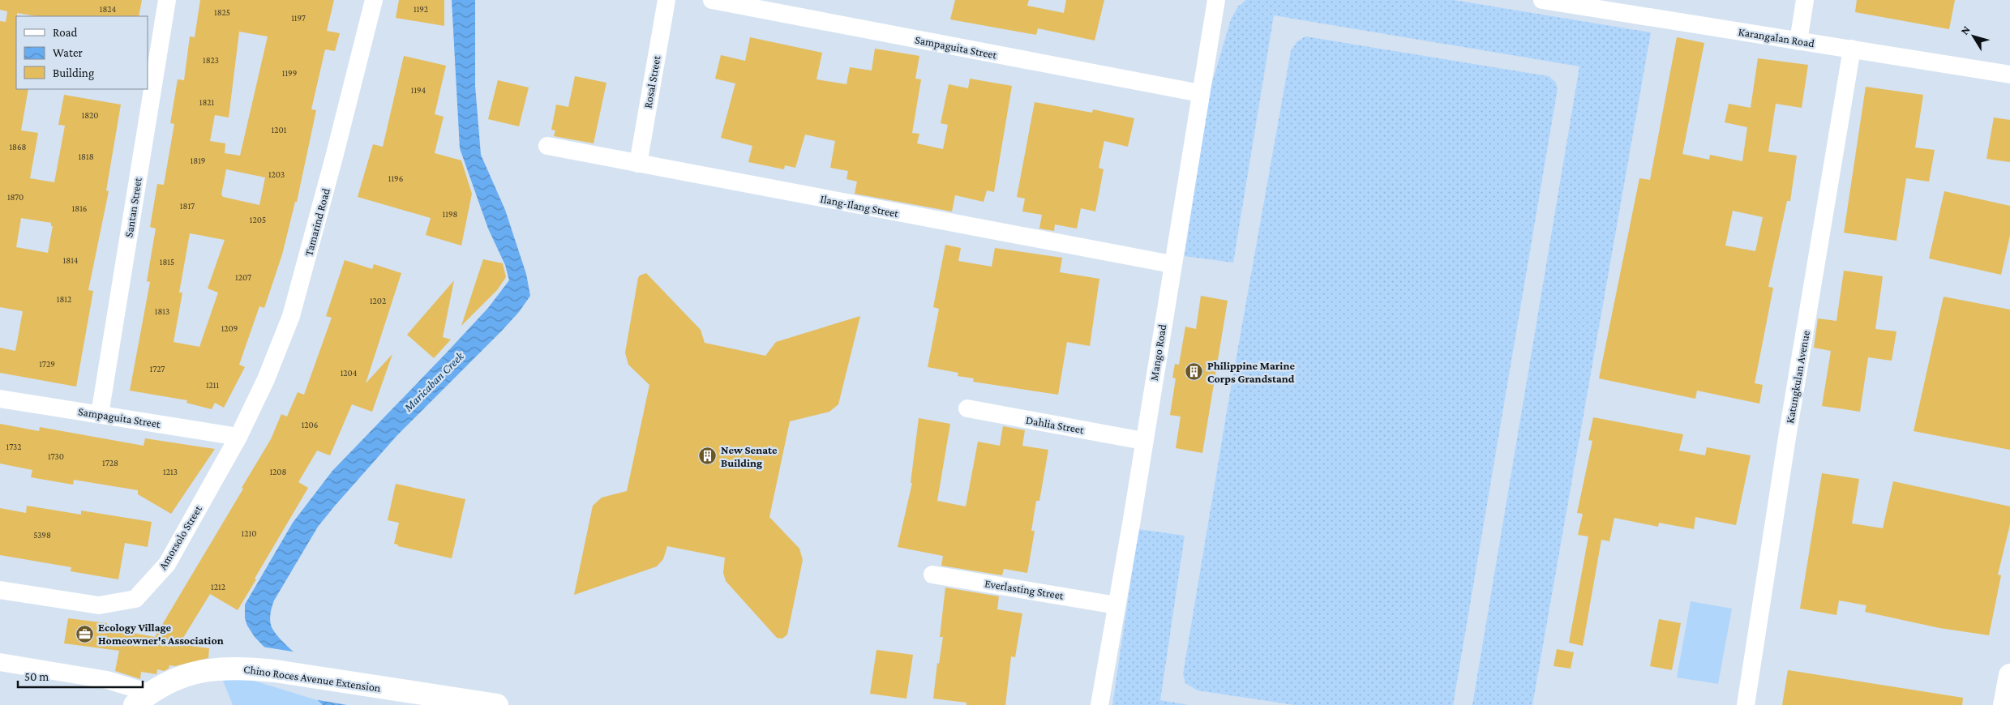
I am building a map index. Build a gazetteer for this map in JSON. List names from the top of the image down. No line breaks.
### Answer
{"streets":{"main road":["Chino Roces Avenue Extension"],"street":["Karangalan Road","Sampaguita Street","Rosal Street","Ilang-Ilang Street","Santan Street","Tamarind Road","Mango Road","Katungkulan Avenue","Dahlia Street","Amorsolo Street","Everlasting Street"]},"crossings":[["Karangalan Road","Katungkulan Avenue"],["Sampaguita Street","Santan Street"],["Sampaguita Street","Tamarind Road"],["Sampaguita Street","Mango Road"],["Sampaguita Street","Amorsolo Street"],["Rosal Street","Ilang-Ilang Street"],["Ilang-Ilang Street","Mango Road"],["Tamarind Road","Amorsolo Street"],["Mango Road","Dahlia Street"],["Mango Road","Everlasting Street"]],"water":["Maricaban Creek"],"places":{"building":["Philippine Marine Corps Grandstand","New Senate Building"],"office":["Ecology Village Homeowner's Association"]},"house_numbers":["1824","1192","1825","1197","1823","1199","1194","1821","1820","1201","1868","1818","1819","1203","1196","1870","1817","1816","1198","1205","1814","1815","1207","1812","1202","1813","1209","1729","1727","1204","1211","1206","1732","1730","1728","1213","1208","1210","5398","1212"],"legend":["Road","Water","Building"],"scale_bar":"50 m","north":"top left"}
